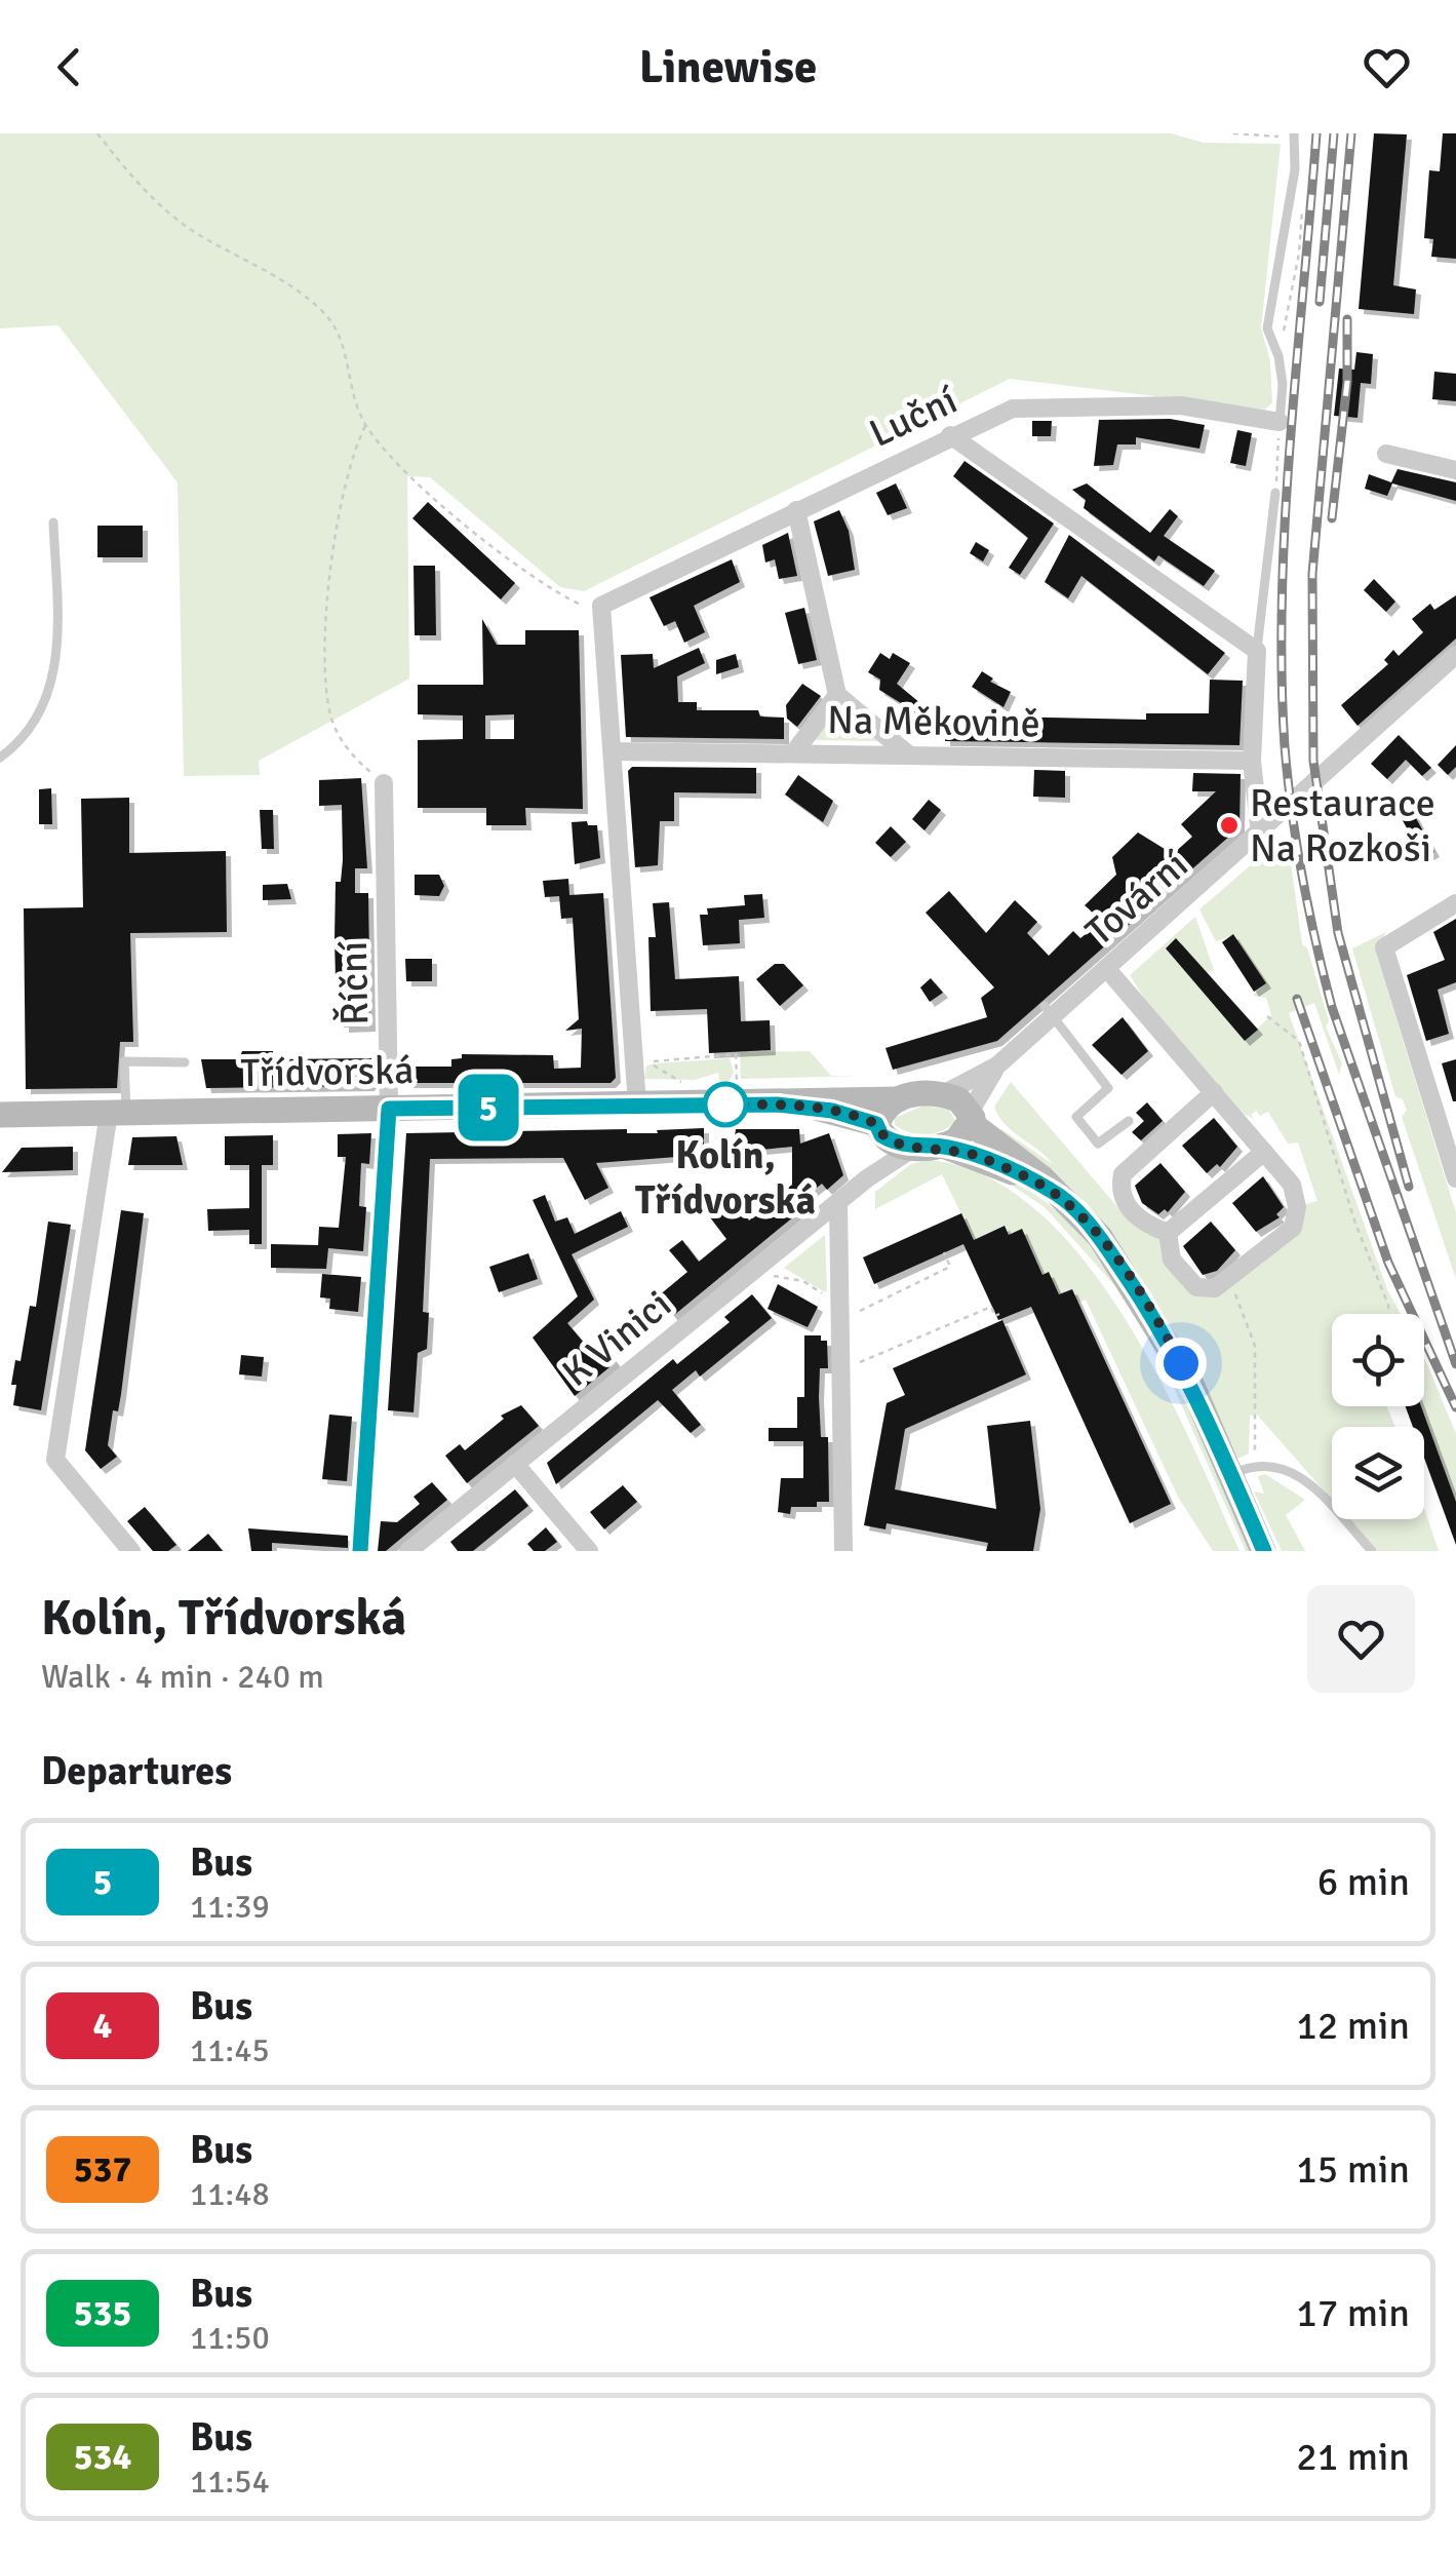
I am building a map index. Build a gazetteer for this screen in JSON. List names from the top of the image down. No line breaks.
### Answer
{"streets":{"main road":["Třídvorská"],"street":["Luční","Na Měkovině","Tovární","Říční","K Vinici"]},"crossings":[["Tovární","Třídvorská"],["Říční","Třídvorská"],["Třídvorská","K Vinici"]],"places":["Restaurace Na Rozkoši","Kolín, Třídvorská"],"lines":["bus line 5"],"page":{"header":"Linewise","on_map":"5","heading":[["Kolín, Třídvorská","Walk · 4 min · 240 m"],"Departures"],"list":[{"mark":"5","name":"Bus","note":"11:39","value":"6 min"},{"mark":"4","name":"Bus","note":"11:45","value":"12 min"},{"mark":"537","name":"Bus","note":"11:48","value":"15 min"},{"mark":"535","name":"Bus","note":"11:50","value":"17 min"},{"mark":"534","name":"Bus","note":"11:54","value":"21 min"}]}}
